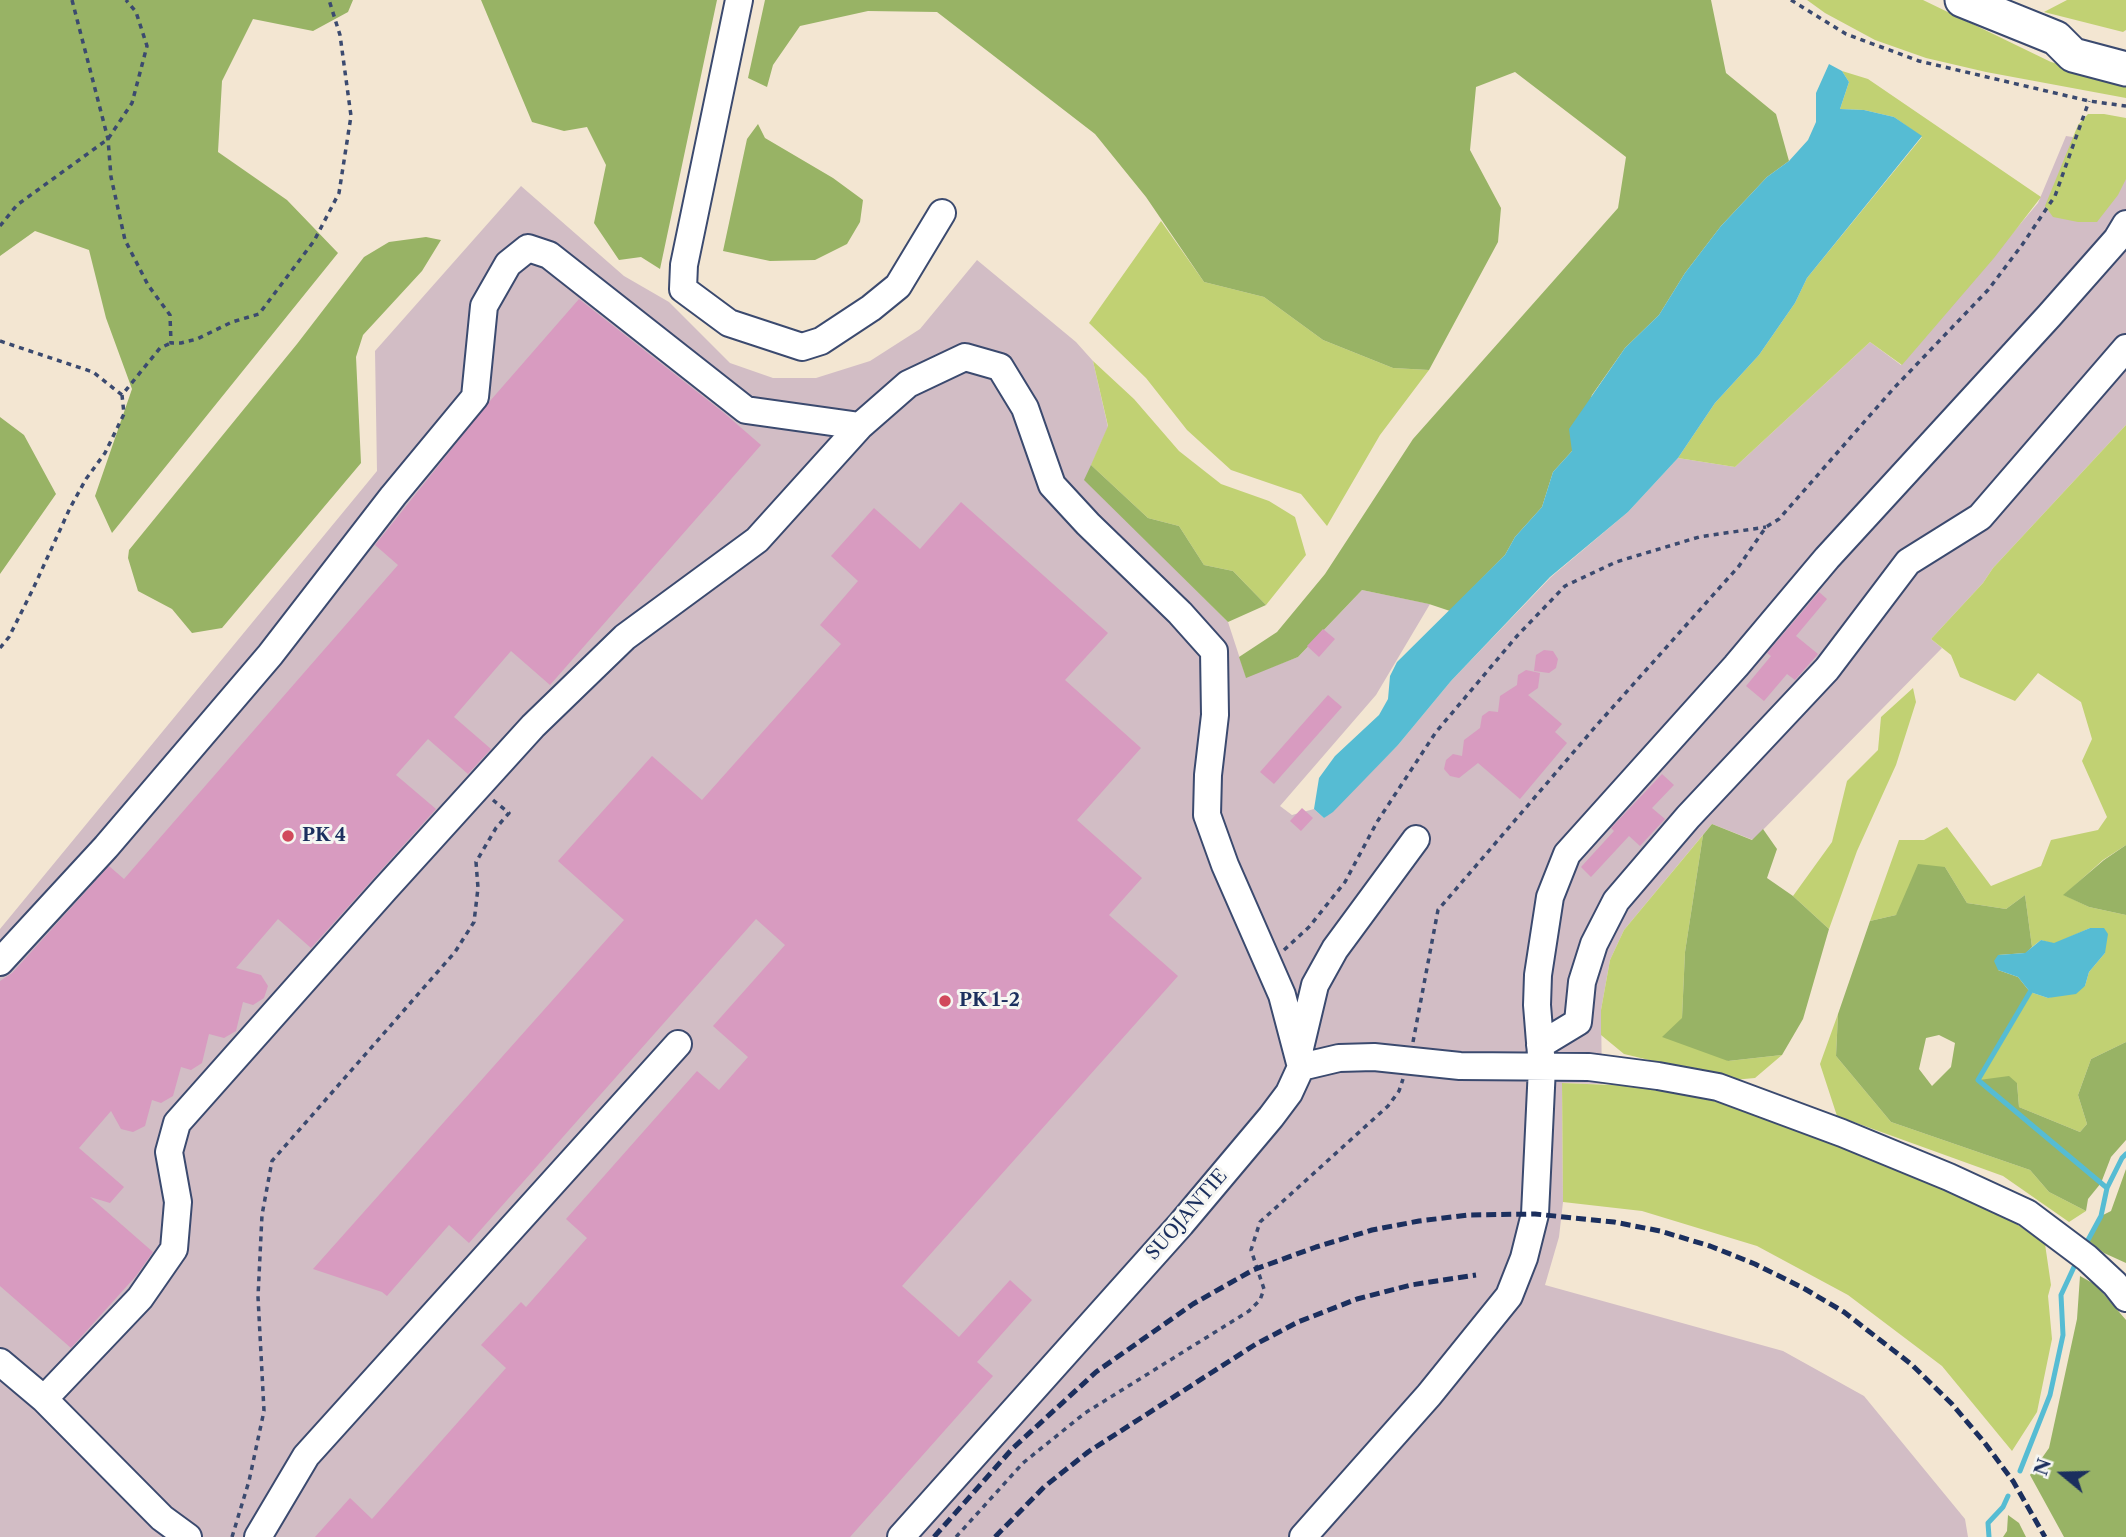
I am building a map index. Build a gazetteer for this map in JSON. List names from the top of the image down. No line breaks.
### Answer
{"streets":{"lane":["SUOJANTIE"]},"places":["PK 4","PK 1-2"],"north":"left"}
